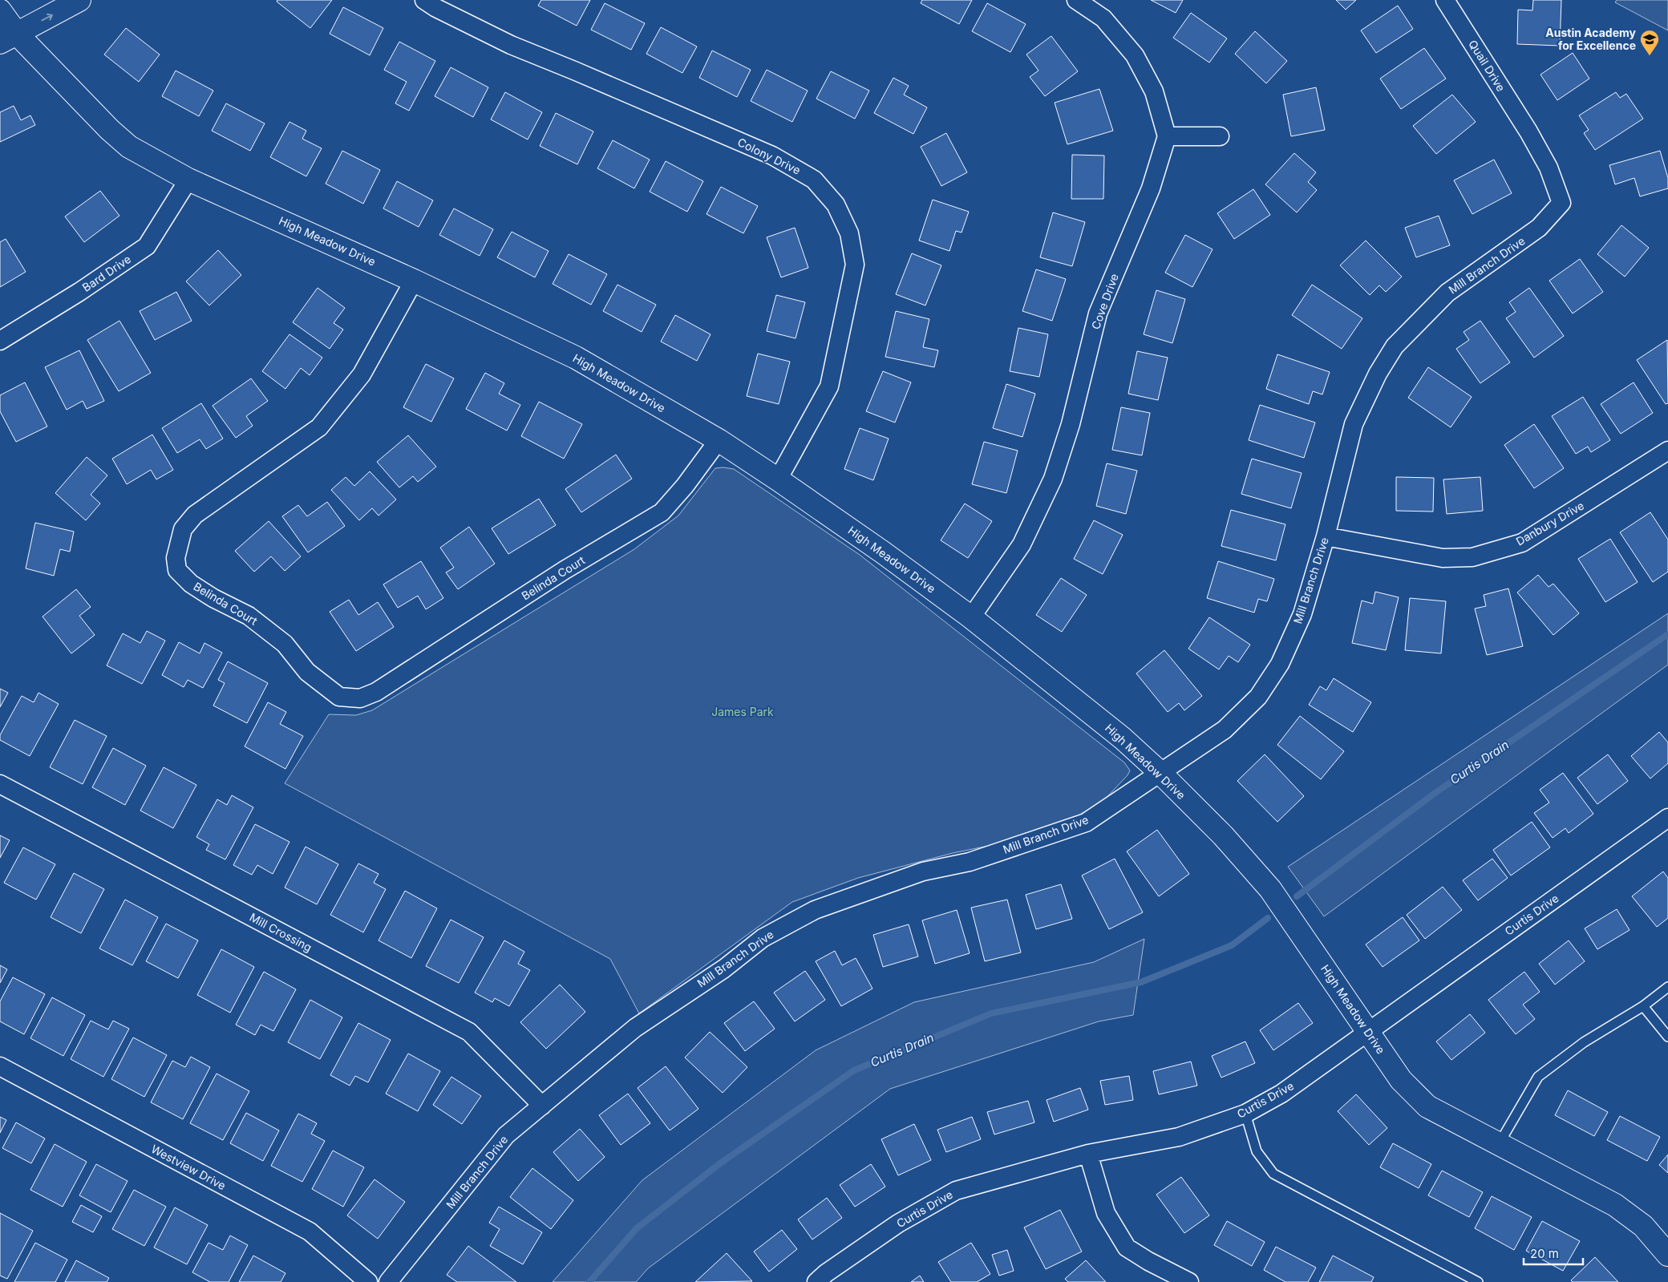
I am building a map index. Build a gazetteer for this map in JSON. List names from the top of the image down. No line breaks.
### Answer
{"streets":{"street":["Quail Drive","Colony Drive","High Meadow Drive","Mill Branch Drive","Bard Drive","Cove Drive","Danbury Drive","Belinda Court","Curtis Drive","Mill Crossing","Westview Drive"]},"crossings":[["Quail Drive","Mill Branch Drive"],["Colony Drive","High Meadow Drive"],["High Meadow Drive","Mill Branch Drive"],["High Meadow Drive","Bard Drive"],["High Meadow Drive","Cove Drive"],["High Meadow Drive","Belinda Court"],["High Meadow Drive","Curtis Drive"],["Mill Branch Drive","Danbury Drive"],["Mill Branch Drive","Mill Crossing"]],"water":["Curtis Drain"],"parks":["James Park"],"places":{"school or university":["Austin Academy for Excellence"]},"scale_bar":"20 m"}
